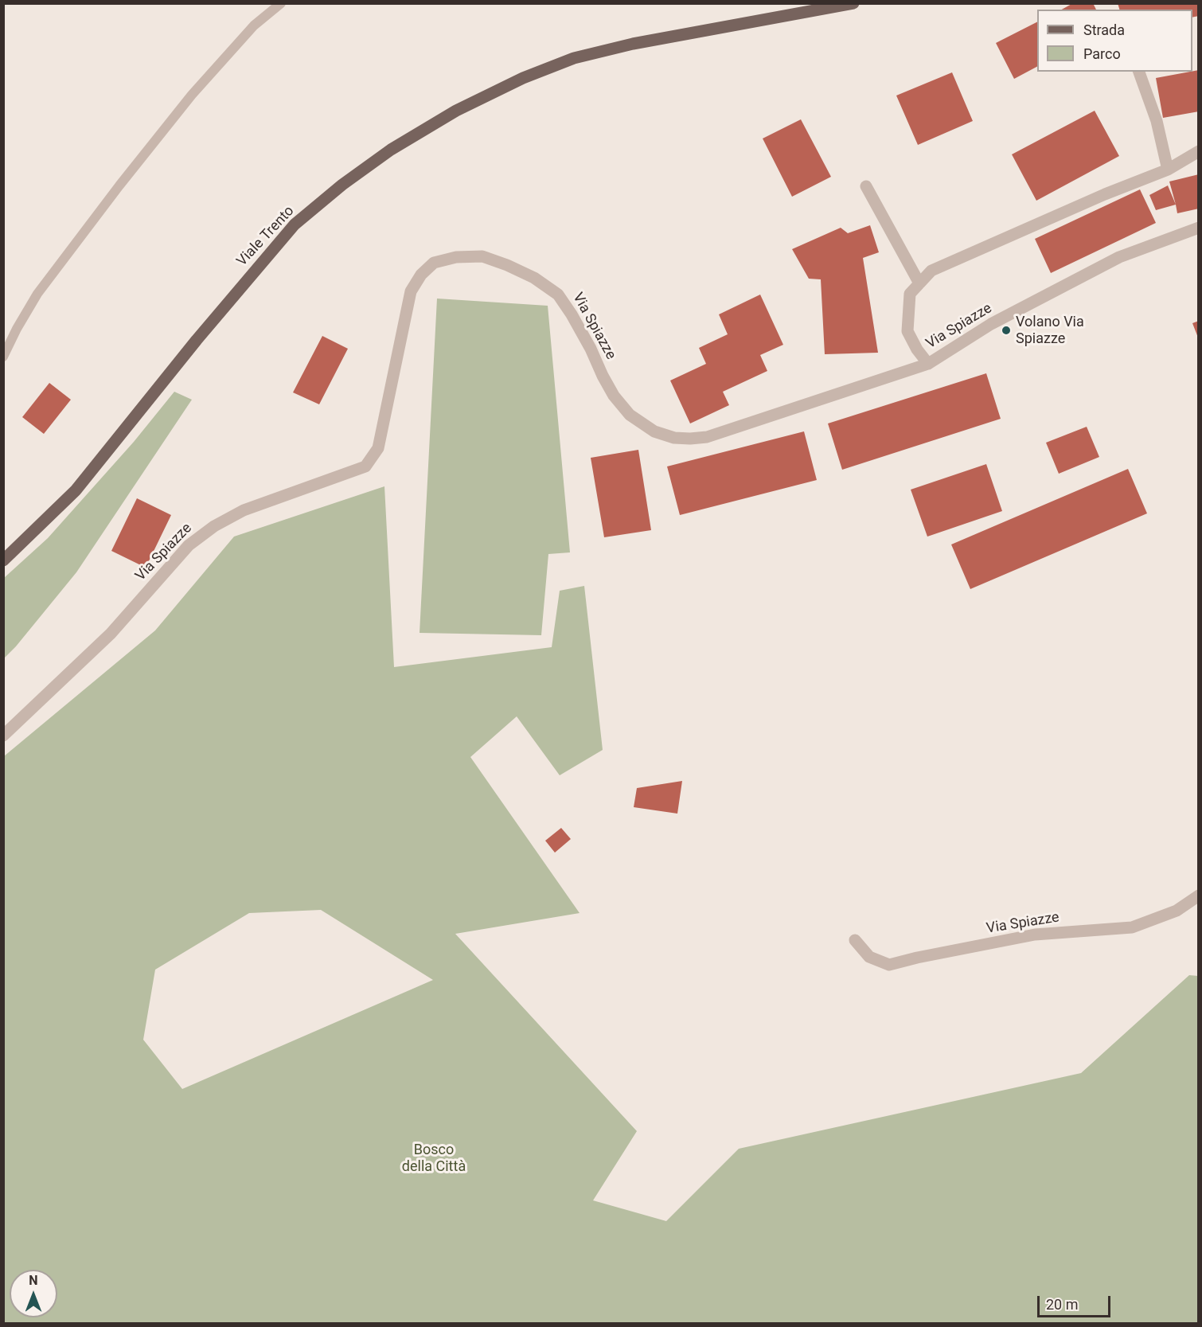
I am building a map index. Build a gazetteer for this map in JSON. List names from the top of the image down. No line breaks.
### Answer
{"streets":{"main road":["Viale Trento"],"street":["Via Spiazze"]},"parks":["Bosco della Città"],"places":["Volano Via Spiazze"],"legend":["Strada","Parco"],"scale_bar":"20 m","north":"top"}
